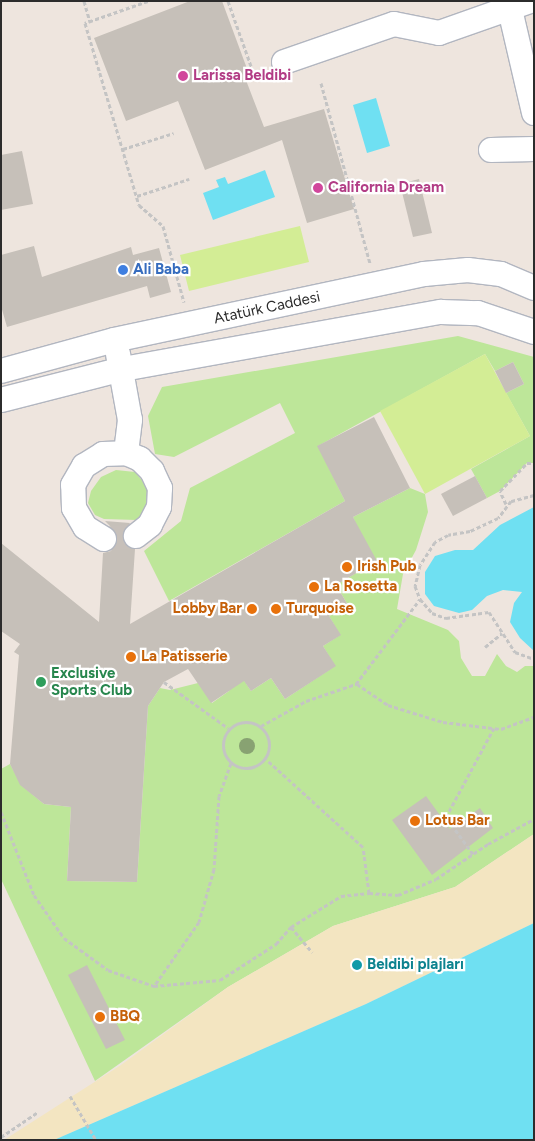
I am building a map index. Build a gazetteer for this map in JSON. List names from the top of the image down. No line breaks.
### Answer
{"streets":{"street":["Atatürk Caddesi"]},"places":["Larissa Beldibi","California Dream","Ali Baba","Irish Pub","La Rosetta","Lobby Bar","Turquoise","La Patisserie","Exclusive Sports Club","Lotus Bar","Beldibi plajları","BBQ"]}
